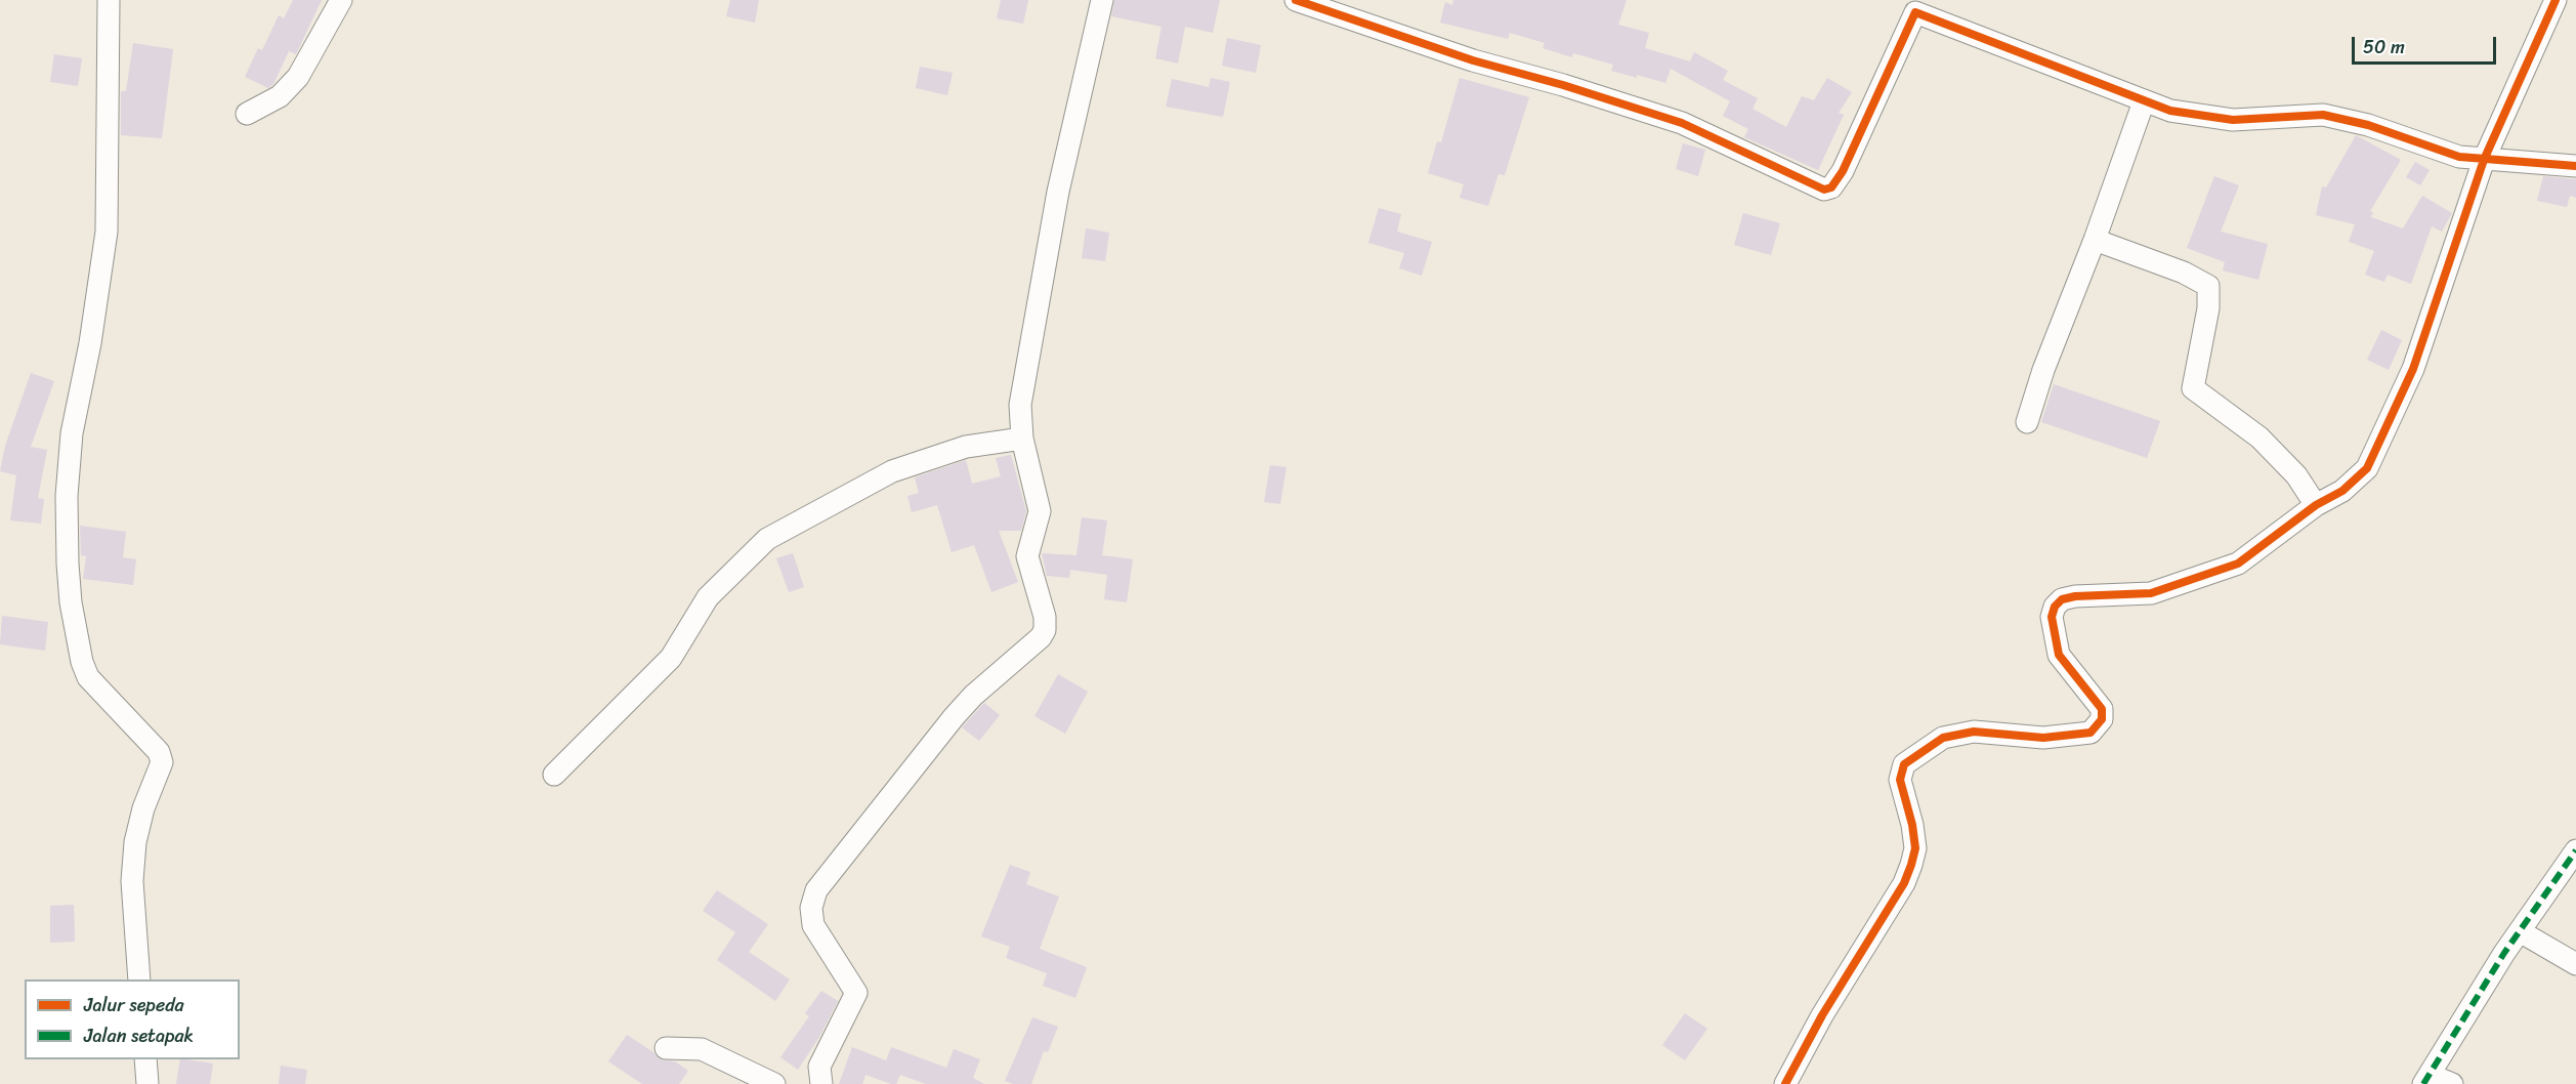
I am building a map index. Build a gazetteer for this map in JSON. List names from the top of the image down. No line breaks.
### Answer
{"legend":["Jalur sepeda","Jalan setapak"],"scale_bar":"50 m"}
